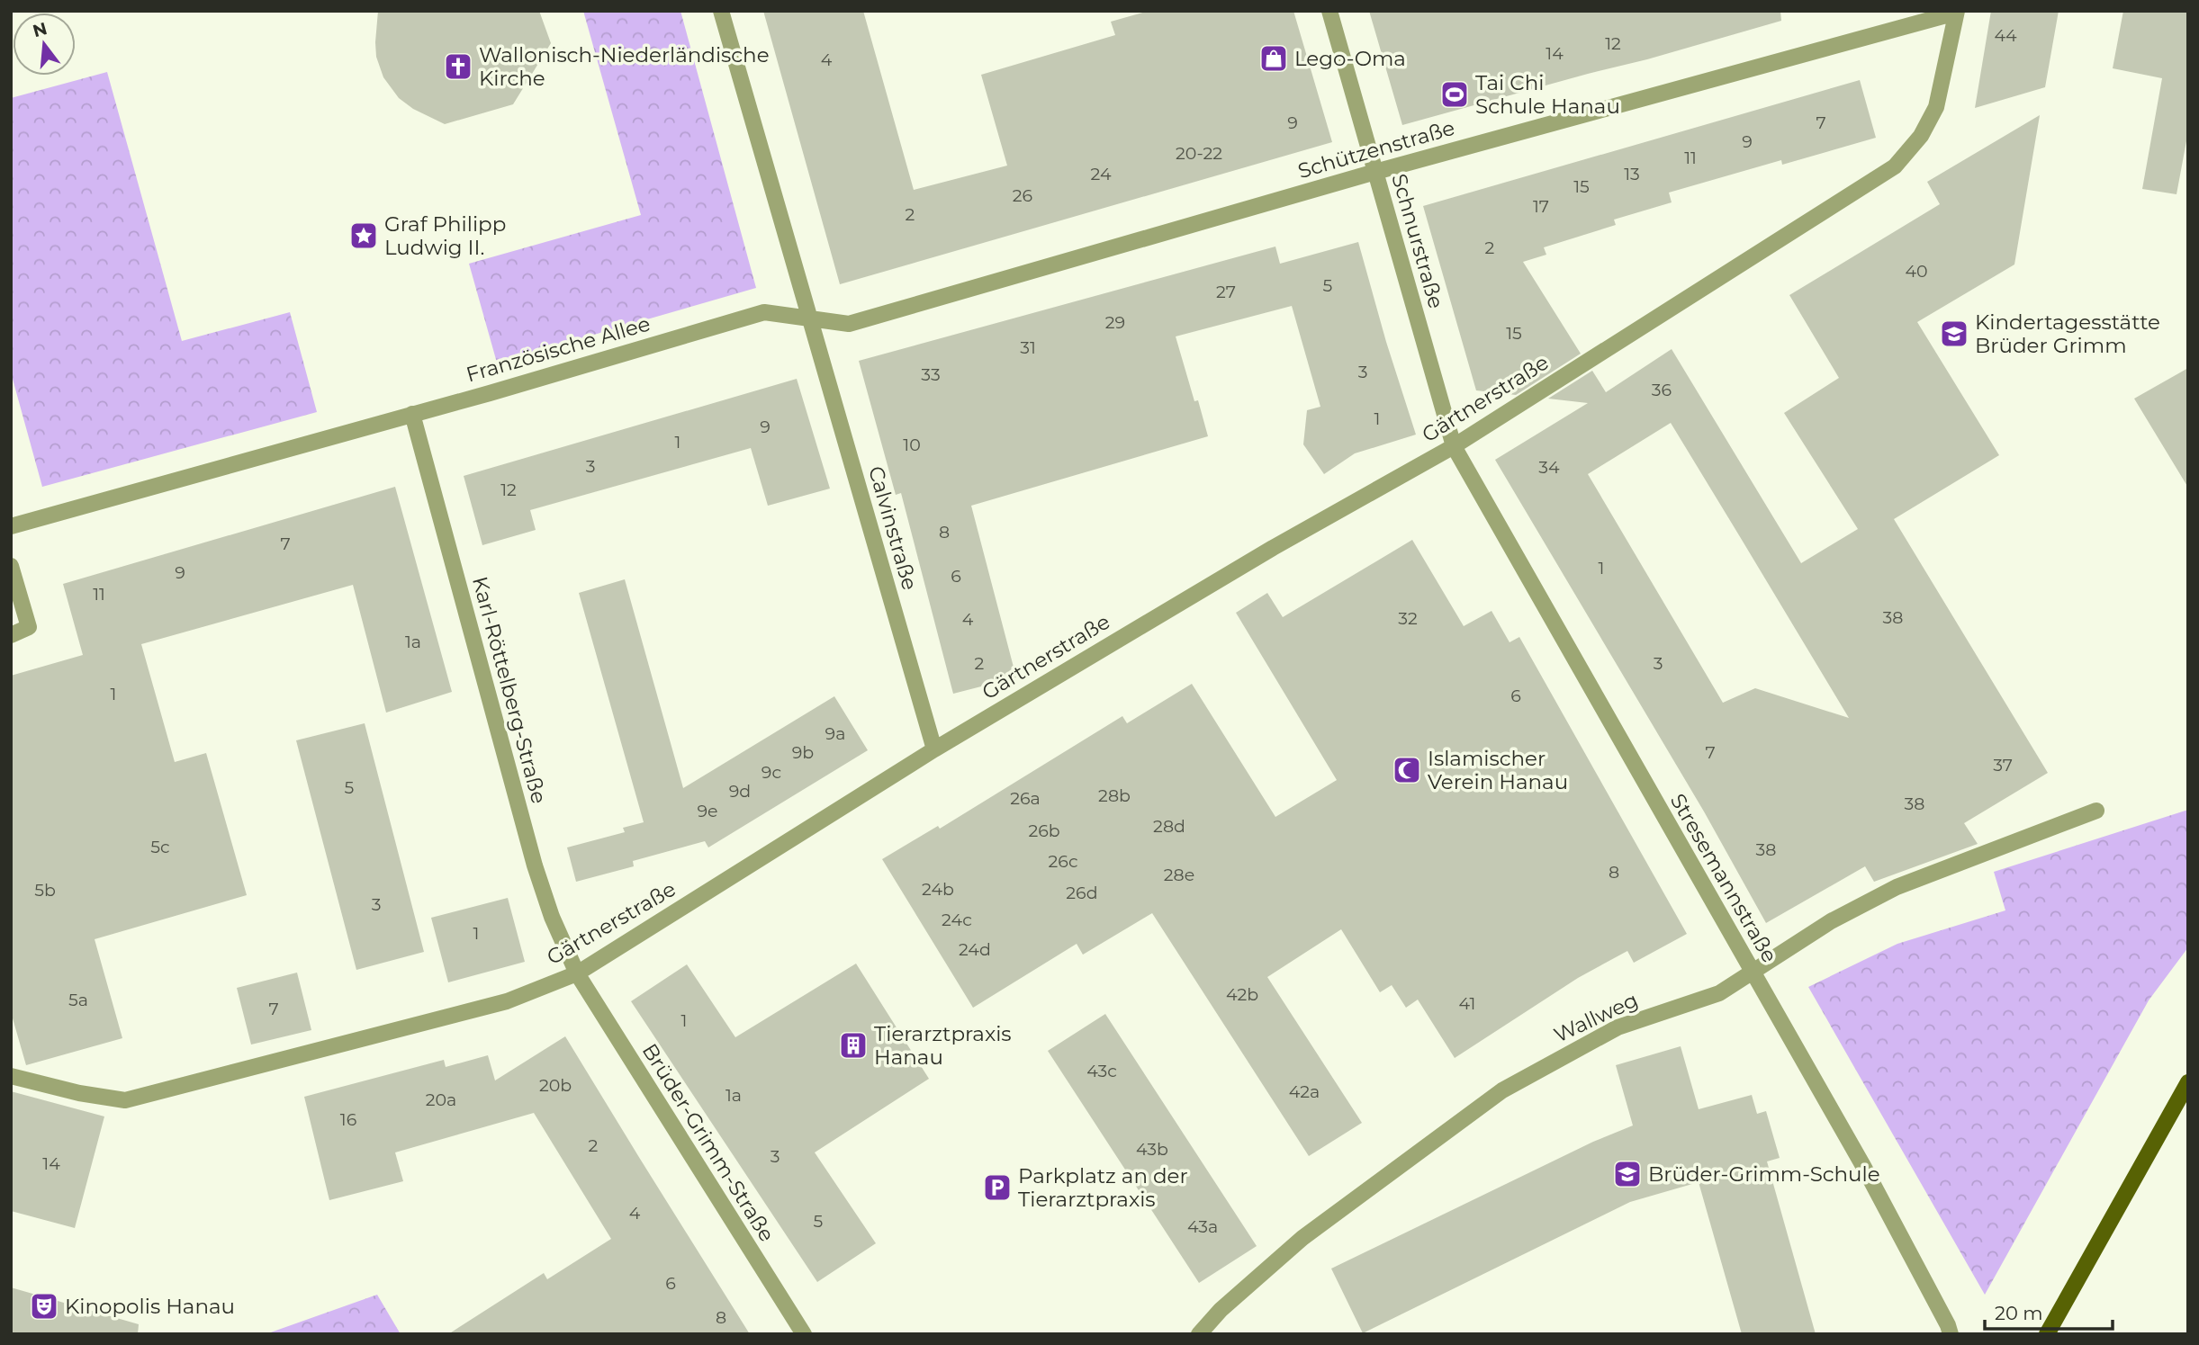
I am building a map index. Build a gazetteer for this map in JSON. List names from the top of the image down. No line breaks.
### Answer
{"streets":{"street":["Schützenstraße","Schnurstraße","Französische Allee","Gärtnerstraße","Calvinstraße","Karl-Röttelberg-Straße","Stresemannstraße","Wallweg","Brüder-Grimm-Straße"]},"crossings":[["Schützenstraße","Schnurstraße"],["Schützenstraße","Französische Allee"],["Schützenstraße","Gärtnerstraße"],["Schützenstraße","Calvinstraße"],["Schnurstraße","Gärtnerstraße"],["Schnurstraße","Stresemannstraße"],["Französische Allee","Calvinstraße"],["Französische Allee","Karl-Röttelberg-Straße"],["Gärtnerstraße","Calvinstraße"],["Gärtnerstraße","Karl-Röttelberg-Straße"],["Gärtnerstraße","Stresemannstraße"],["Gärtnerstraße","Brüder-Grimm-Straße"],["Karl-Röttelberg-Straße","Brüder-Grimm-Straße"],["Stresemannstraße","Wallweg"]],"places":{"shop":["Lego-Oma"],"church":["Wallonisch-Niederländische Kirche"],"sports":["Tai Chi Schule Hanau"],"place":["Graf Philipp Ludwig II."],"school or university":["Kindertagesstätte Brüder Grimm","Brüder-Grimm-Schule"],"mosque":["Islamischer Verein Hanau"],"building":["Tierarztpraxis Hanau"],"parking":["Parkplatz an der Tierarztpraxis"],"theatre":["Kinopolis Hanau"]},"house_numbers":["44","12","14","4","9","7","9","20-22","11","24","13","15","26","17","2","2","40","5","27","29","15","31","3","33","36","1","9","1","10","3","34","12","8","7","1","9","6","11","38","32","4","1a","2","3","1","6","9a","9b","7","37","9c","5","9d","28b","26a","38","9e","28d","26b","5c","38","26c","8","28e","24b","5b","26d","3","24c","1","24d","42b","5a","41","7","1","43c","20b","42a","1a","20a","16","2","43b","3","14","4","5","43a","6","8"],"scale_bar":"20 m","north":"top"}
